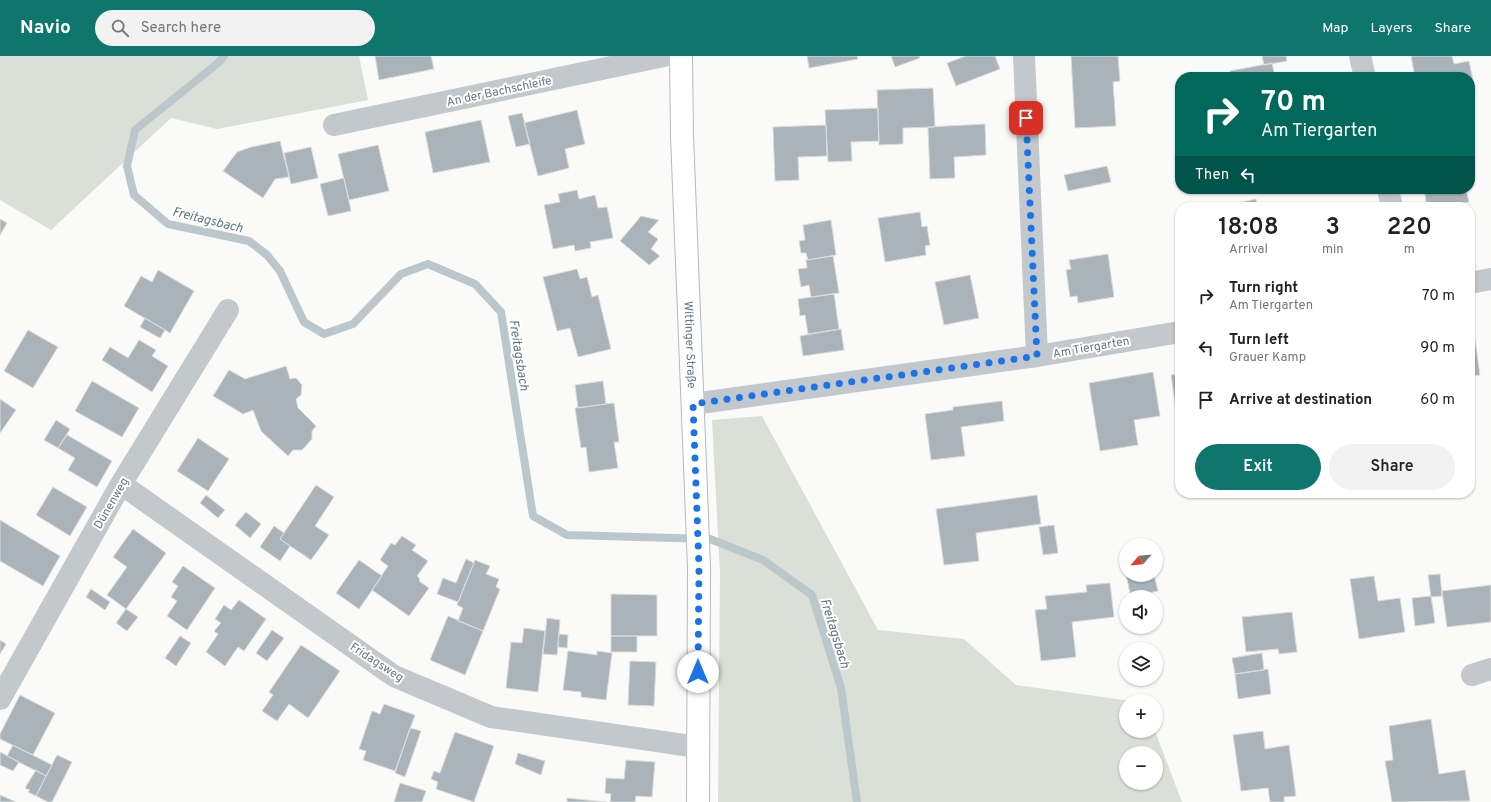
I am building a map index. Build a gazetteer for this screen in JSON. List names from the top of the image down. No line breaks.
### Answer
{"streets":{"main road":["Wittinger Straße"],"street":["An der Bachschleife","Am Tiergarten","Dünenweg","Fridagsweg"]},"crossings":[["Wittinger Straße","Am Tiergarten"],["Wittinger Straße","Fridagsweg"],["Dünenweg","Fridagsweg"]],"water":["Freitagsbach"],"north":"bottom left","page":{"header":"Navio","search":"Search here","nav":["Map","Layers","Share"],"turn":["70 m","Am Tiergarten"],"then":"Then","eta":["18:08","Arrival","3","min","220","m"],"list":[{"name":"Turn right","note":"Am Tiergarten","value":"70 m"},{"name":"Turn left","note":"Grauer Kamp","value":"90 m"},{"name":"Arrive at destination","value":"60 m"}],"buttons":["Exit","Share"],"map_buttons":["+","−"]}}
